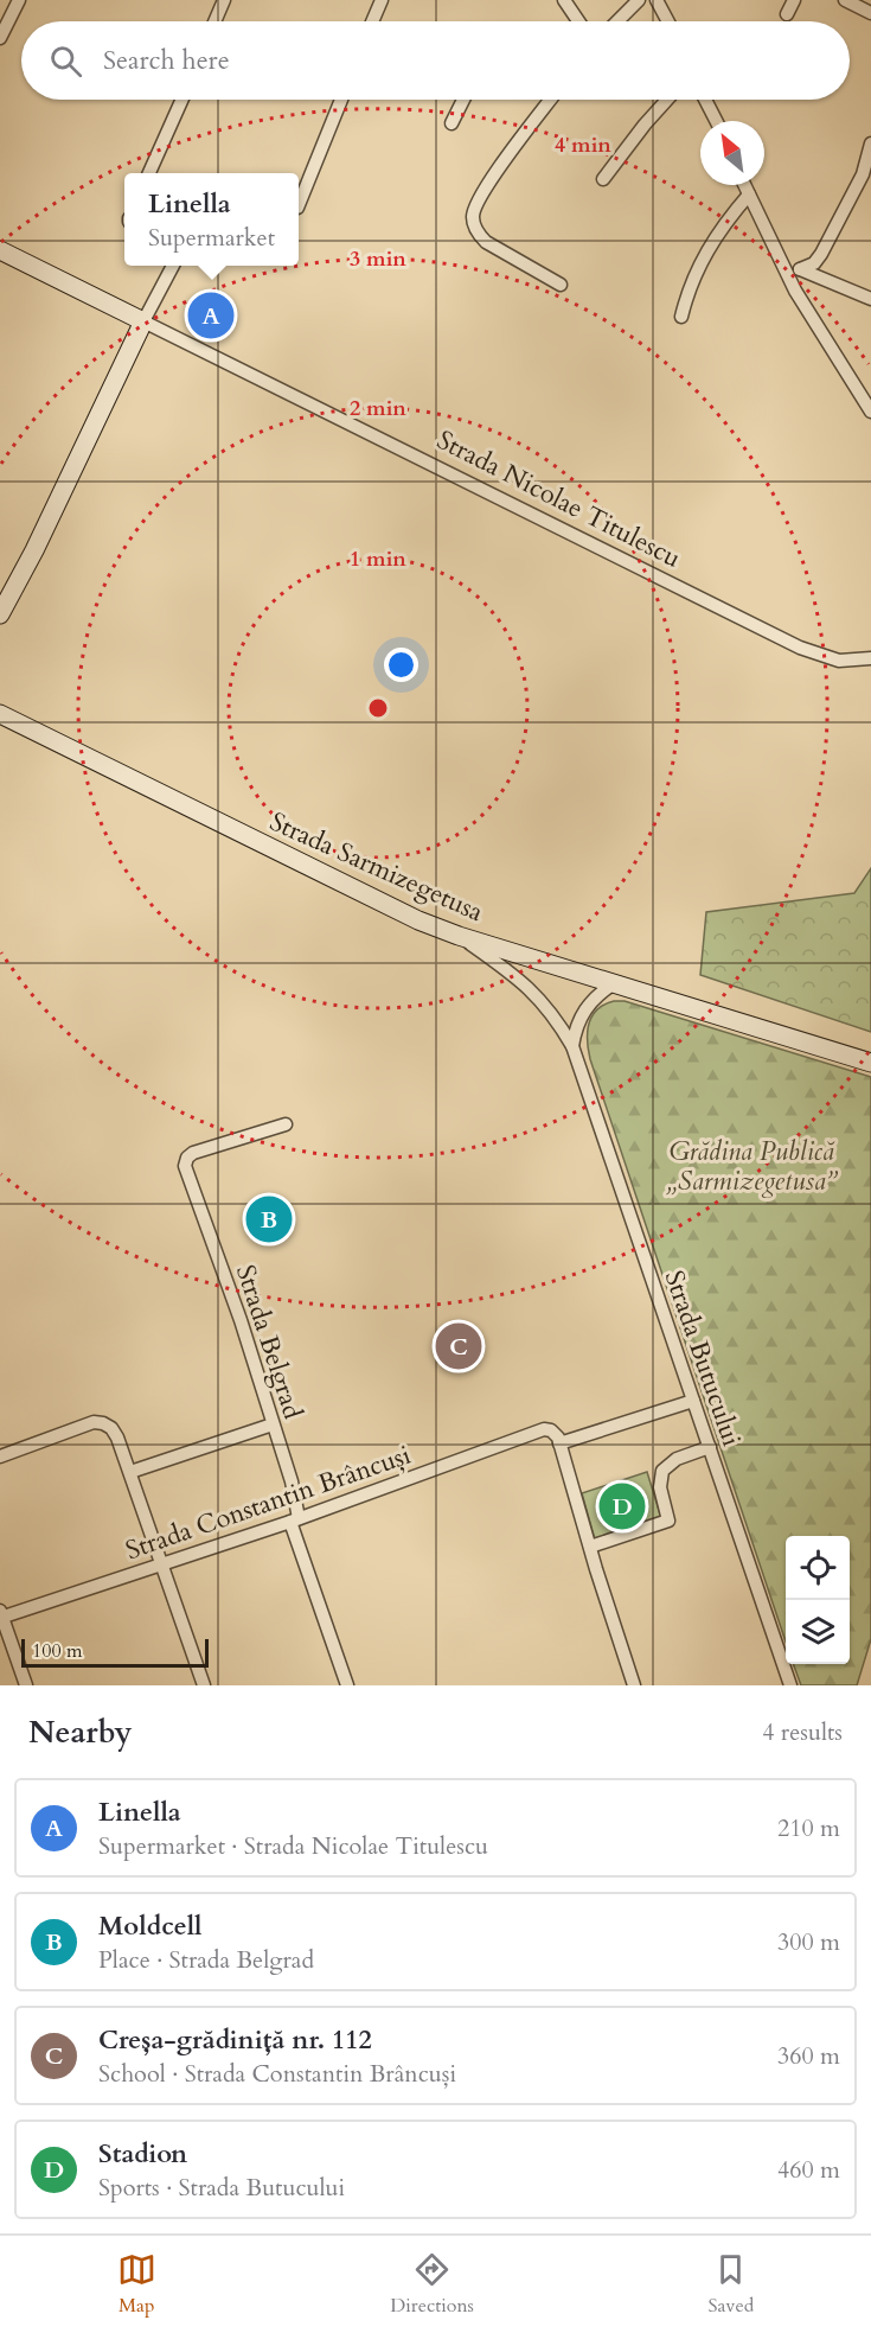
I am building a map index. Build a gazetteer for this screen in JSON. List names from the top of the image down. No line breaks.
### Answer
{"streets":{"main road":["Strada Nicolae Titulescu","Strada Sarmizegetusa"],"street":["Strada Belgrad","Strada Butucului","Strada Constantin Brâncuși"]},"crossings":[["Strada Sarmizegetusa","Strada Butucului"],["Strada Belgrad","Strada Constantin Brâncuși"]],"parks":["Grădina Publică „Sarmizegetusa”"],"scale_bar":"100 m","north":"top left","page":{"search":"Search here","popup":["Linella","Supermarket"],"pins":["A","B","C","D"],"scale":"100 m","heading":["Nearby","4 results"],"list":[{"mark":"A","name":"Linella","note":"Supermarket · Strada Nicolae Titulescu","value":"210 m"},{"mark":"B","name":"Moldcell","note":"Place · Strada Belgrad","value":"300 m"},{"mark":"C","name":"Creșa-grădiniță nr. 112","note":"School · Strada Constantin Brâncuși","value":"360 m"},{"mark":"D","name":"Stadion","note":"Sports · Strada Butucului","value":"460 m"}],"nav":["Map","Directions","Saved"]},"rings":["4 min","3 min","2 min","1 min"]}
